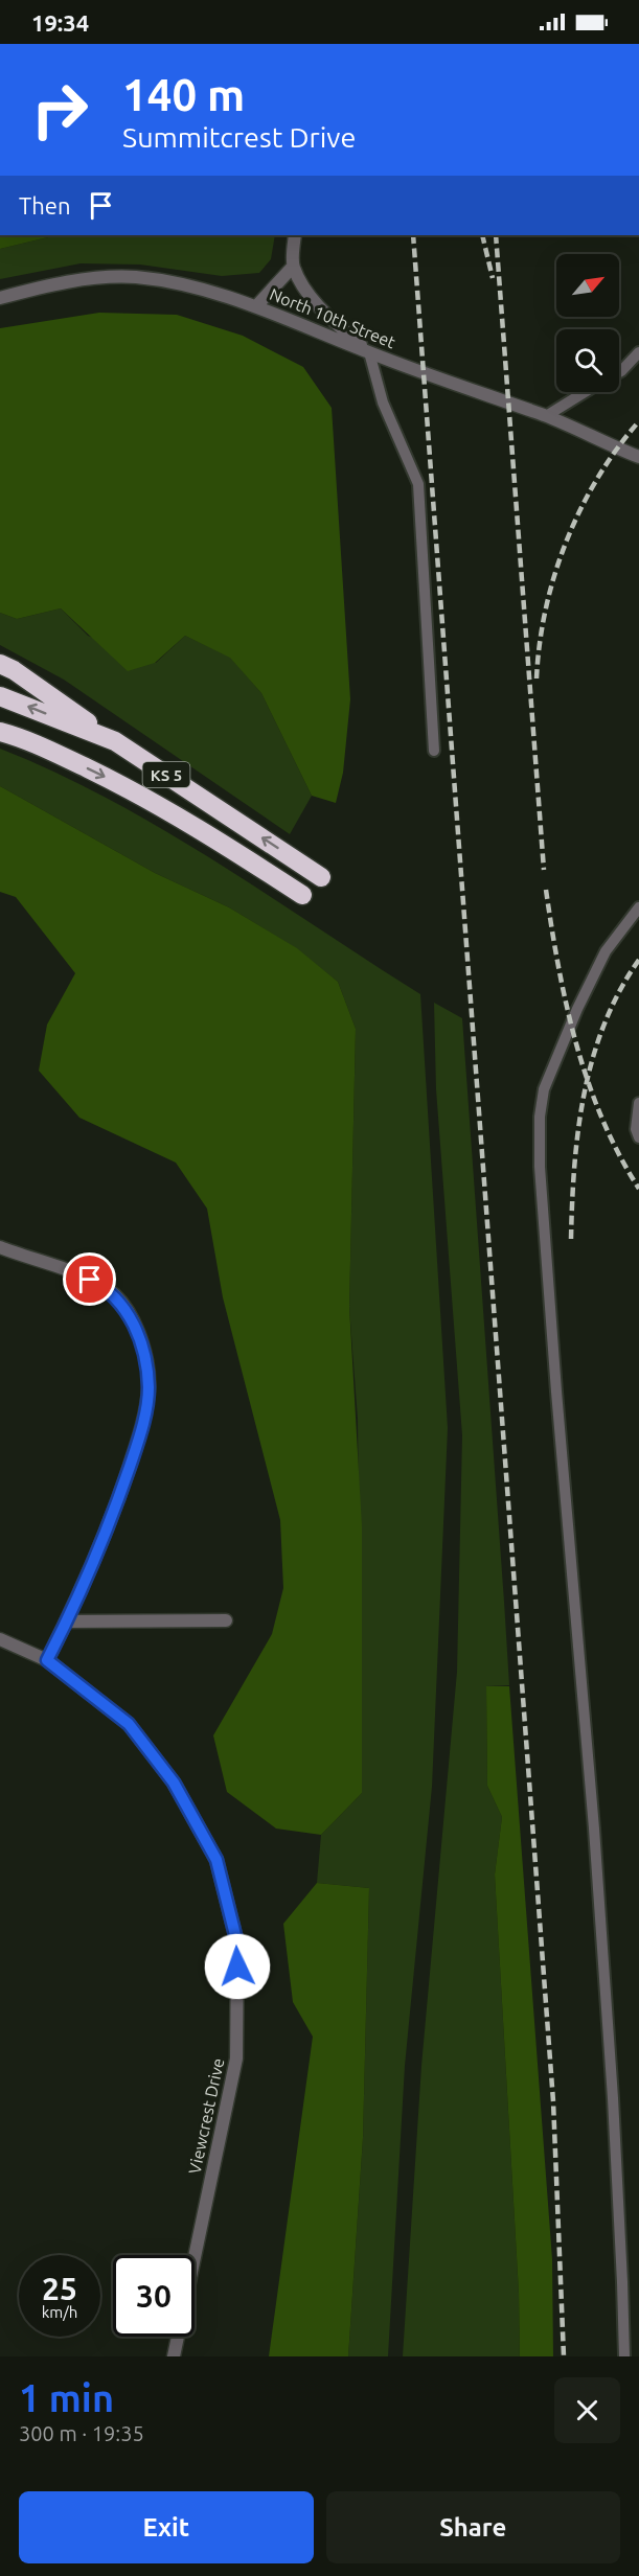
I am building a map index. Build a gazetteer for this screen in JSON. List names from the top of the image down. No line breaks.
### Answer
{"streets":{"highway":["KS 5"],"street":["North 10th Street","Viewcrest Drive"]},"north":"top right","page":{"status":"19:34","turn":["140 m","Summitcrest Drive"],"then":"Then","speed":"25 km/h","limit":"30","heading":["1 min","300 m · 19:35"],"buttons":["Exit","Share"]}}
